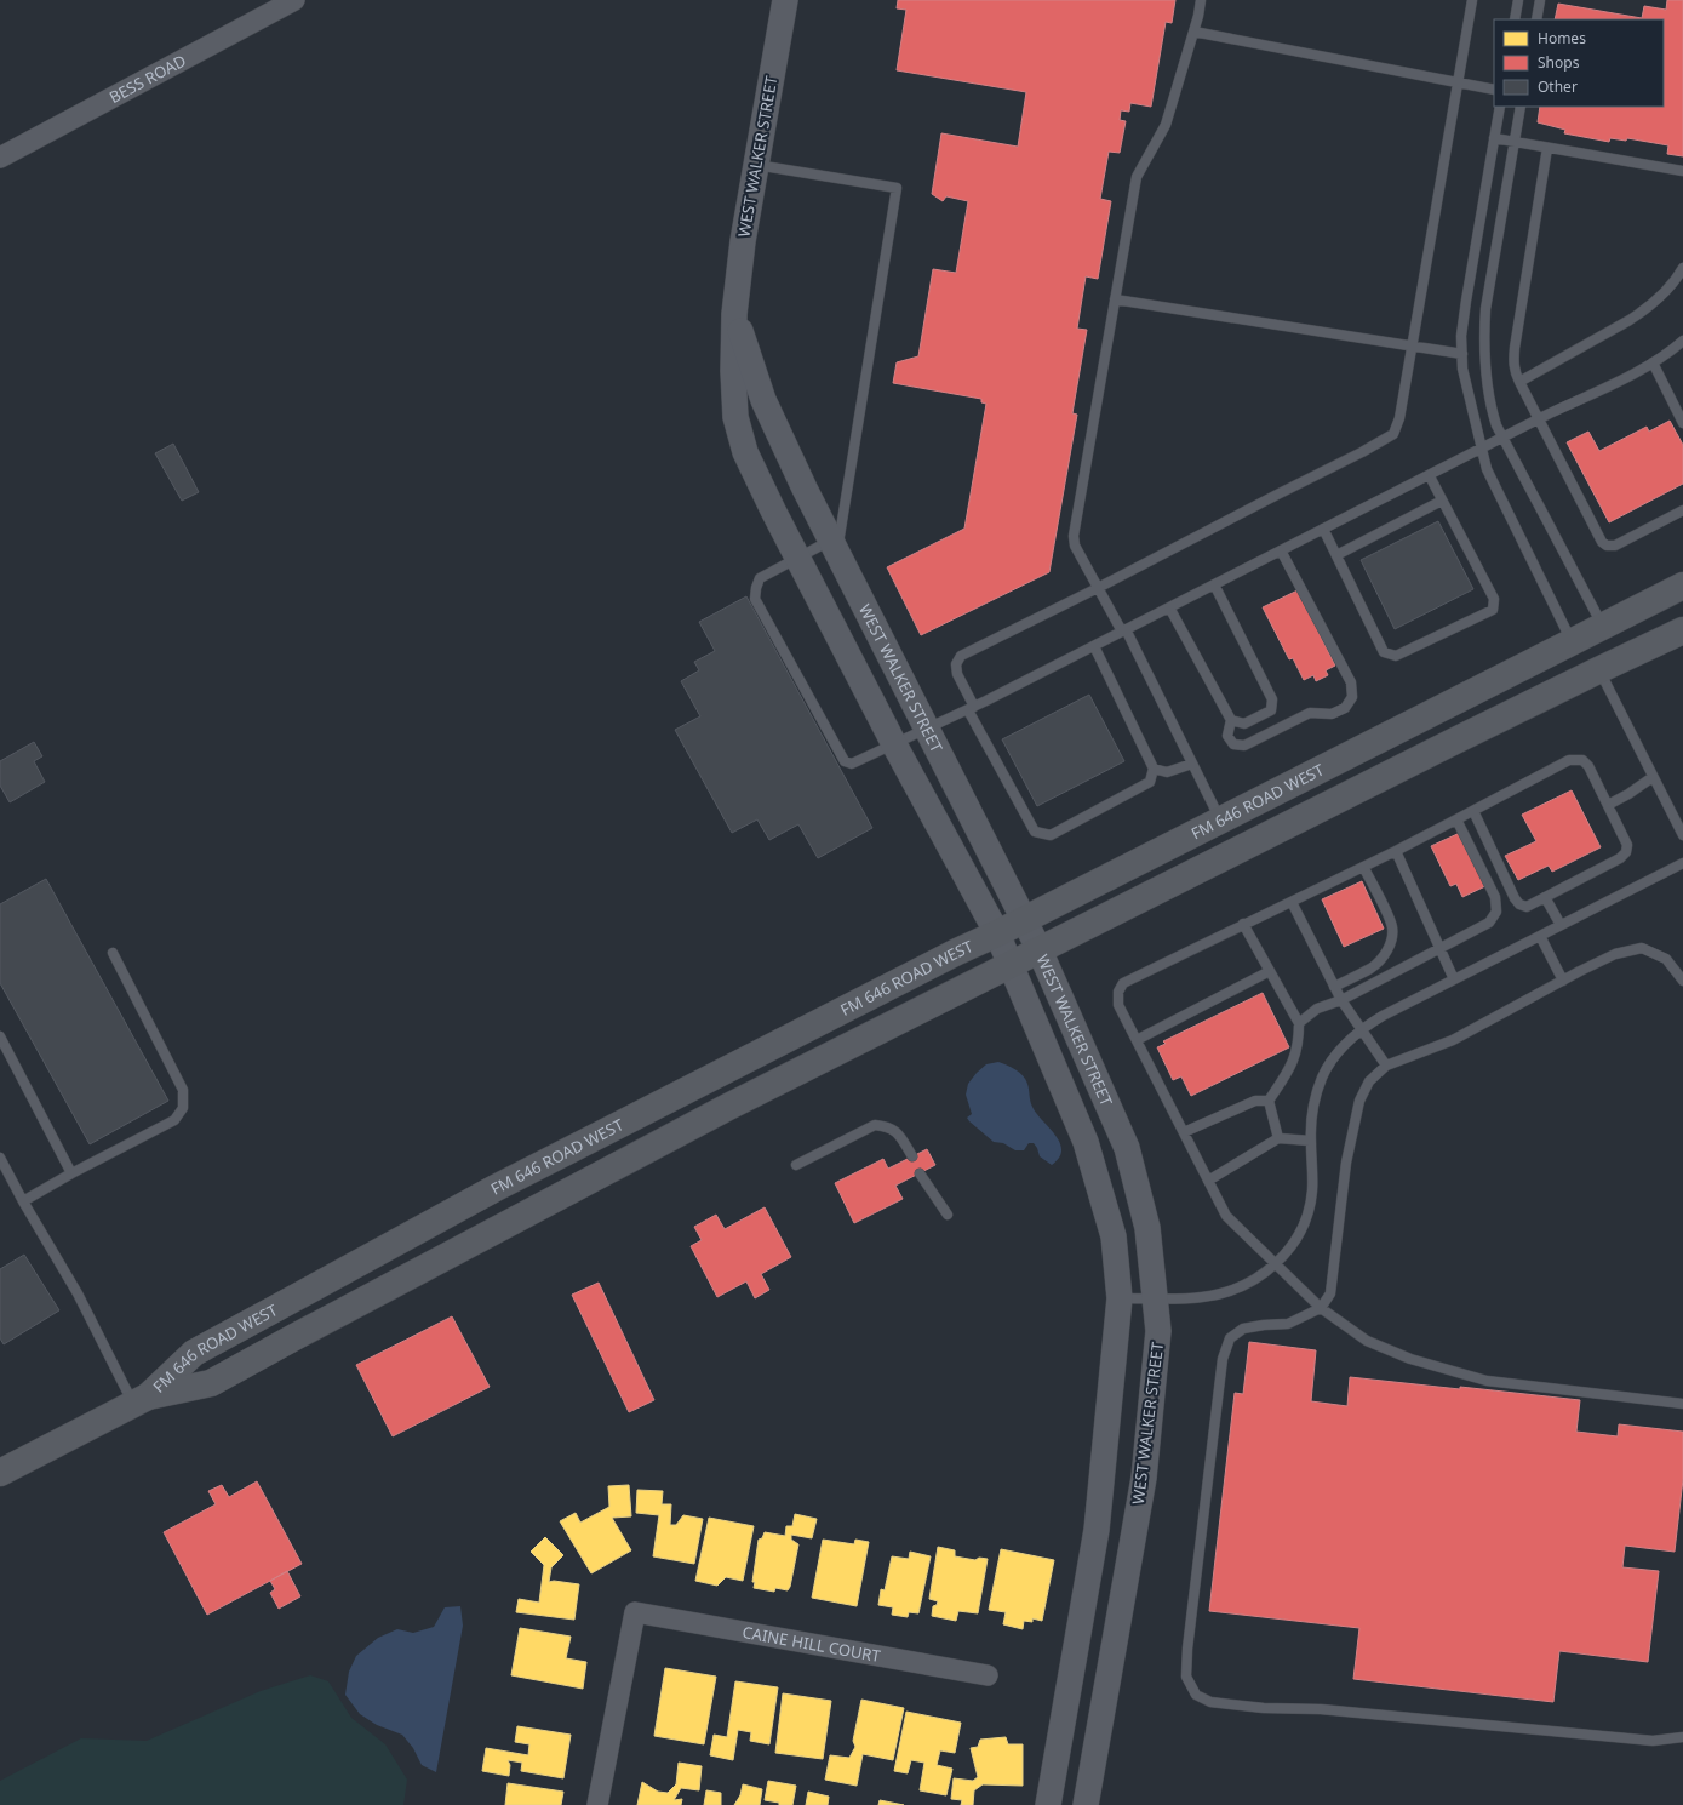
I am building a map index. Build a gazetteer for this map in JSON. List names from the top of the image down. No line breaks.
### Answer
{"streets":{"main road":["FM 646 ROAD WEST"],"street":["BESS ROAD","WEST WALKER STREET","CAINE HILL COURT"]},"crossings":[["WEST WALKER STREET","FM 646 ROAD WEST"]],"legend":["Homes","Shops","Other"]}
